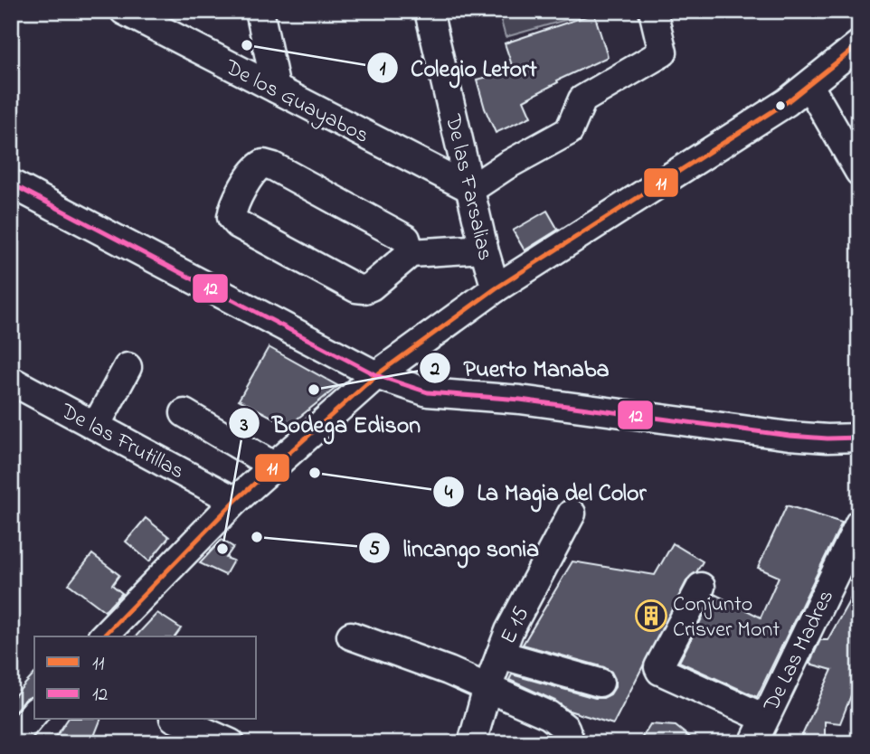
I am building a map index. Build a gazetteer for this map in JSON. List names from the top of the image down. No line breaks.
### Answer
{"streets":{"street":["De los Guayabos","De las Farsalias","De las Frutillas","E 15","De Las Madres"]},"crossings":[["De los Guayabos","De las Farsalias"]],"places":{"other":["Colegio Letort","Puerto Manaba","La Magia del Color","lincango sonia","Bodega Edison"],"building":["Conjunto Crisver Mont"]},"lines":["transit line 11","transit line 12"],"legend":["11","12"]}
